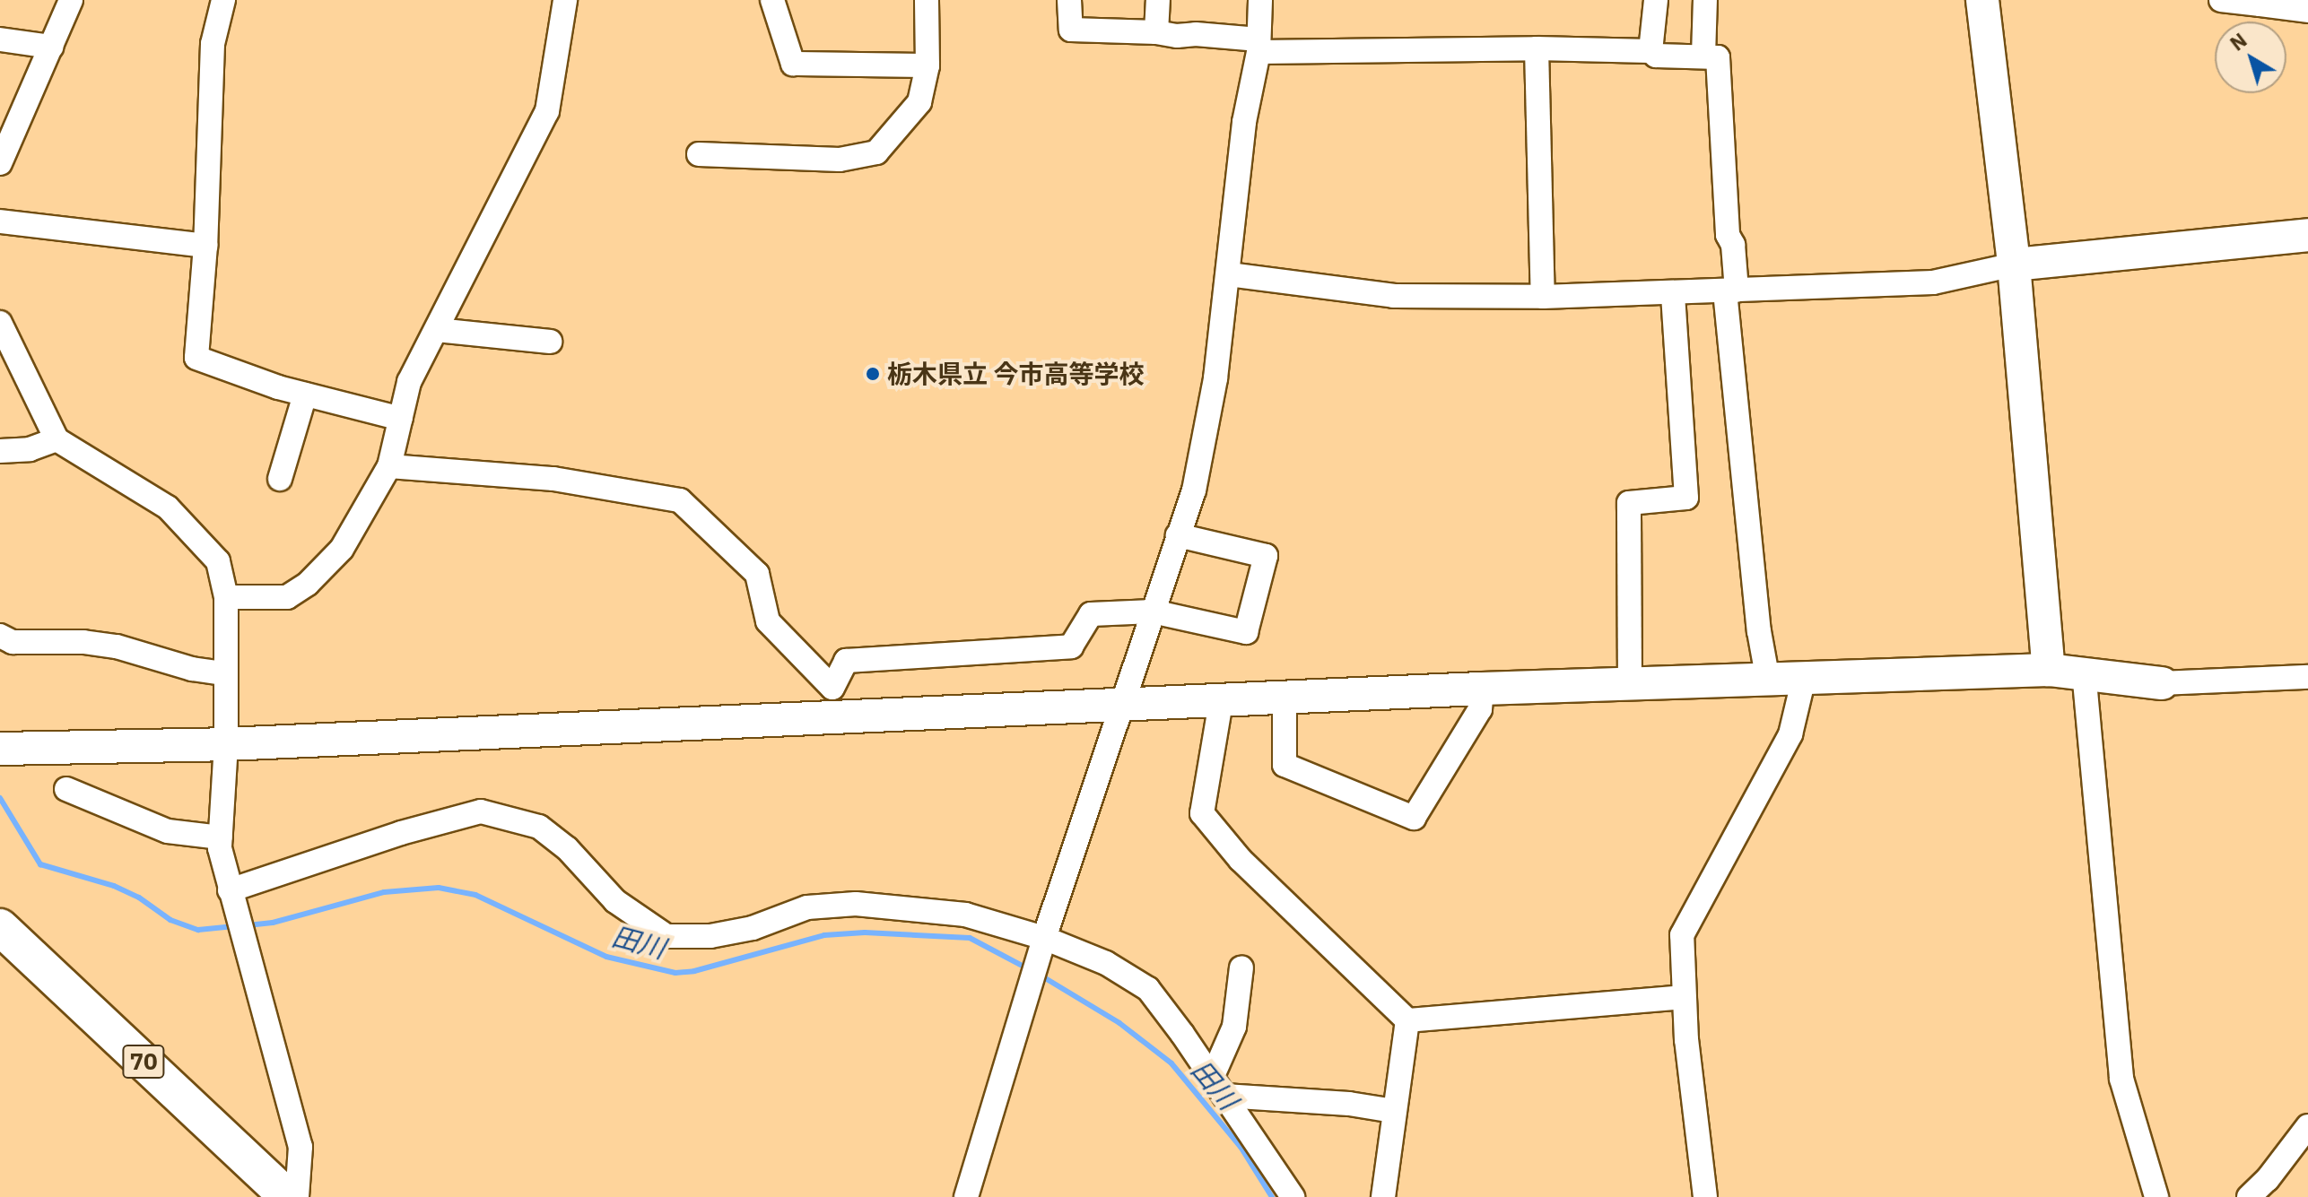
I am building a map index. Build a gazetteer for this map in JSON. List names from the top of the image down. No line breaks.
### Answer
{"streets":{"main road":["70"]},"water":["田川"],"places":["栃木県立 今市高等学校"],"north":"top left"}
